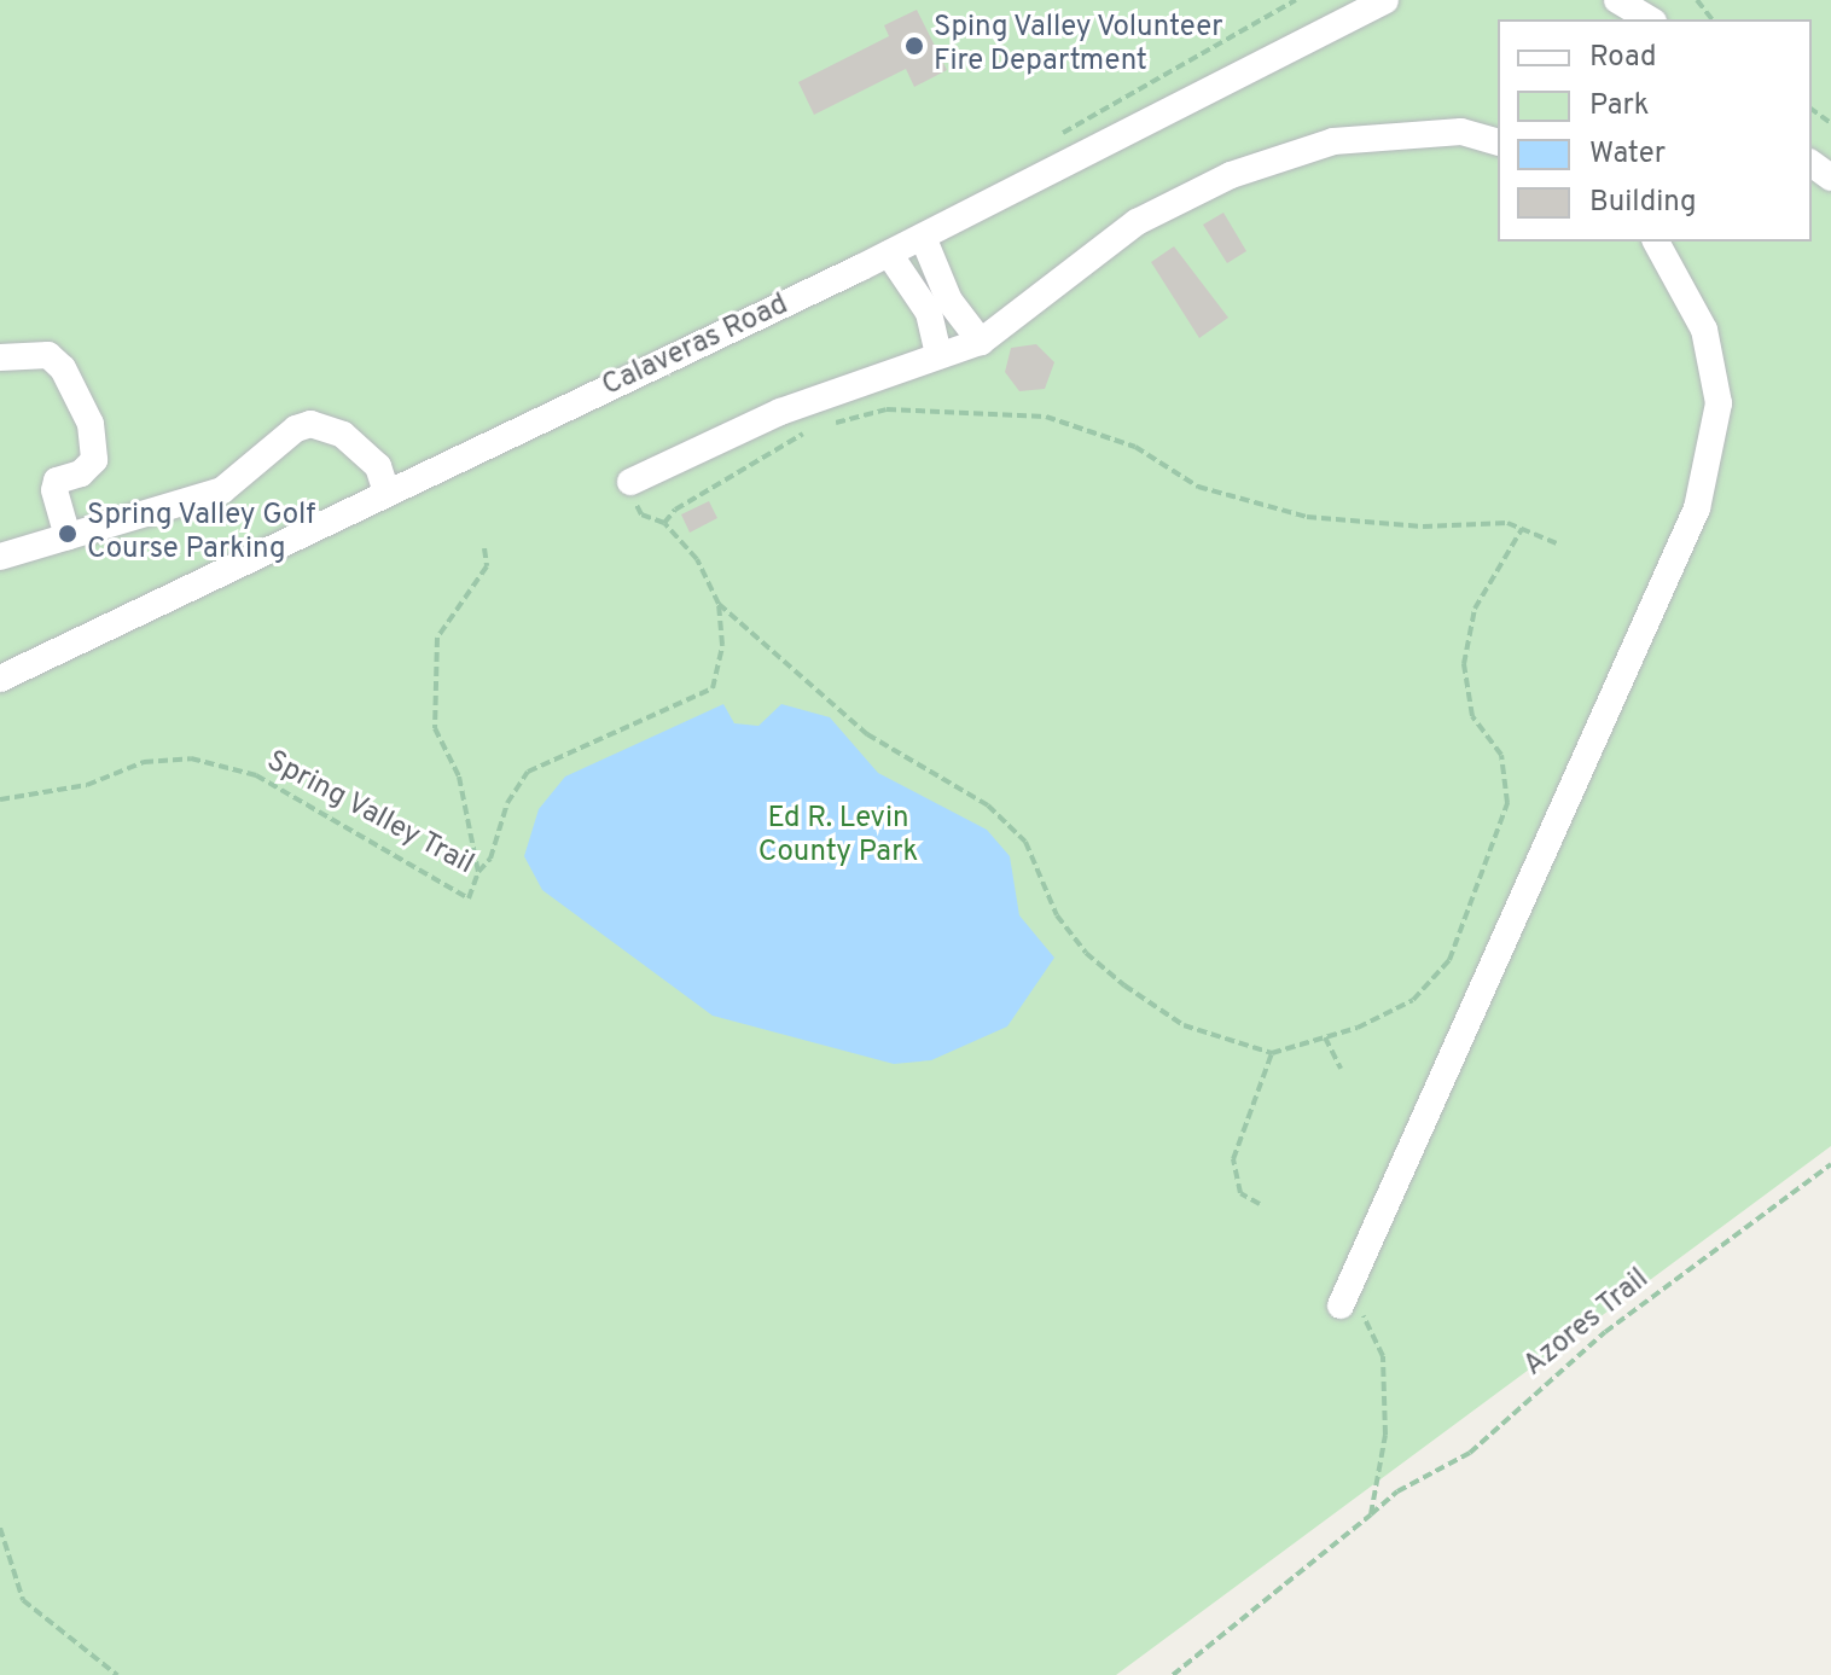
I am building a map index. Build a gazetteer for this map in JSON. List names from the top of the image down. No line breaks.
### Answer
{"streets":{"street":["Calaveras Road"],"path":["Spring Valley Trail","Azores Trail"]},"parks":["Ed R. Levin County Park"],"places":["Sping Valley Volunteer Fire Department","Spring Valley Golf Course Parking"],"legend":["Road","Park","Water","Building"]}
